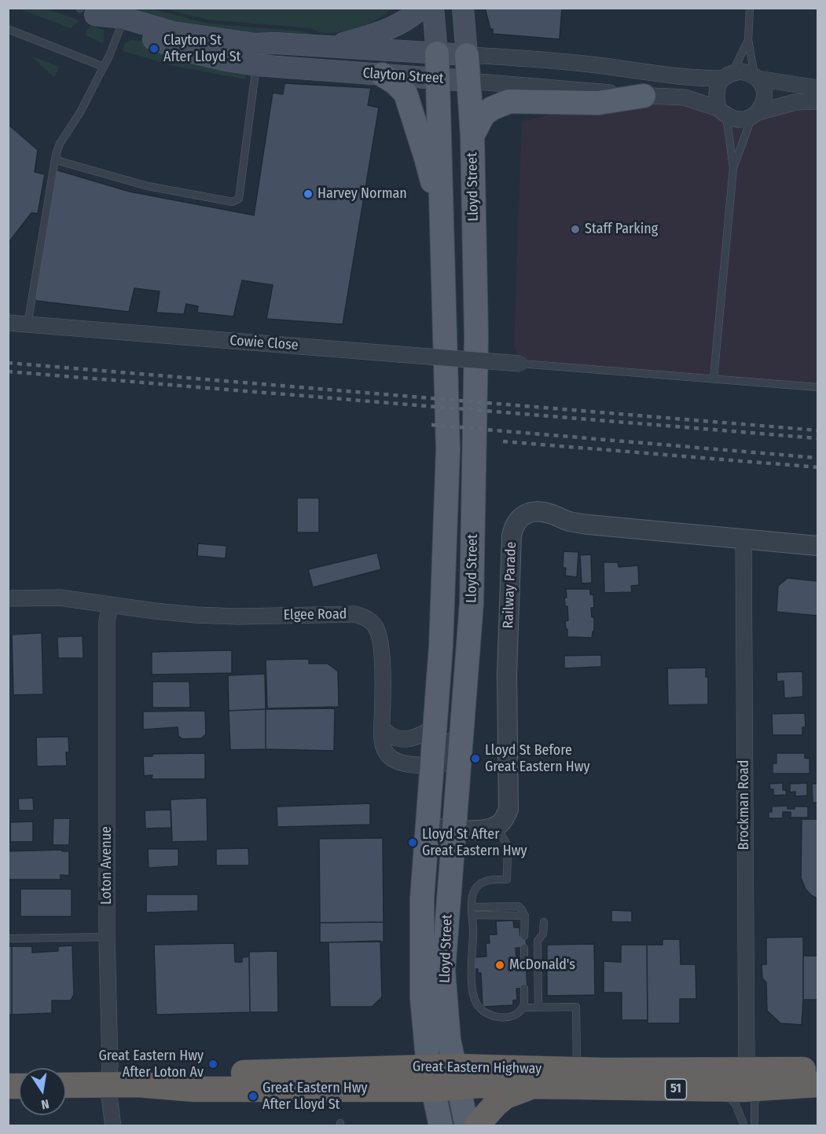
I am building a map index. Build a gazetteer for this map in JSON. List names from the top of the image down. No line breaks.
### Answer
{"streets":{"highway":["Great Eastern Highway","51"],"main road":["Clayton Street","Lloyd Street"],"street":["Cowie Close","Railway Parade","Elgee Road","Brockman Road","Loton Avenue"]},"crossings":[["Clayton Street","Lloyd Street"],["Lloyd Street","Elgee Road"],["Lloyd Street","Great Eastern Highway"],["Railway Parade","Brockman Road"],["Elgee Road","Loton Avenue"],["Brockman Road","Great Eastern Highway"],["Loton Avenue","Great Eastern Highway"]],"places":["Clayton St After Lloyd St","Harvey Norman","Staff Parking","Lloyd St Before Great Eastern Hwy","Lloyd St After Great Eastern Hwy","McDonald's","Great Eastern Hwy After Loton Av","Great Eastern Hwy After Lloyd St"],"north":"bottom"}
